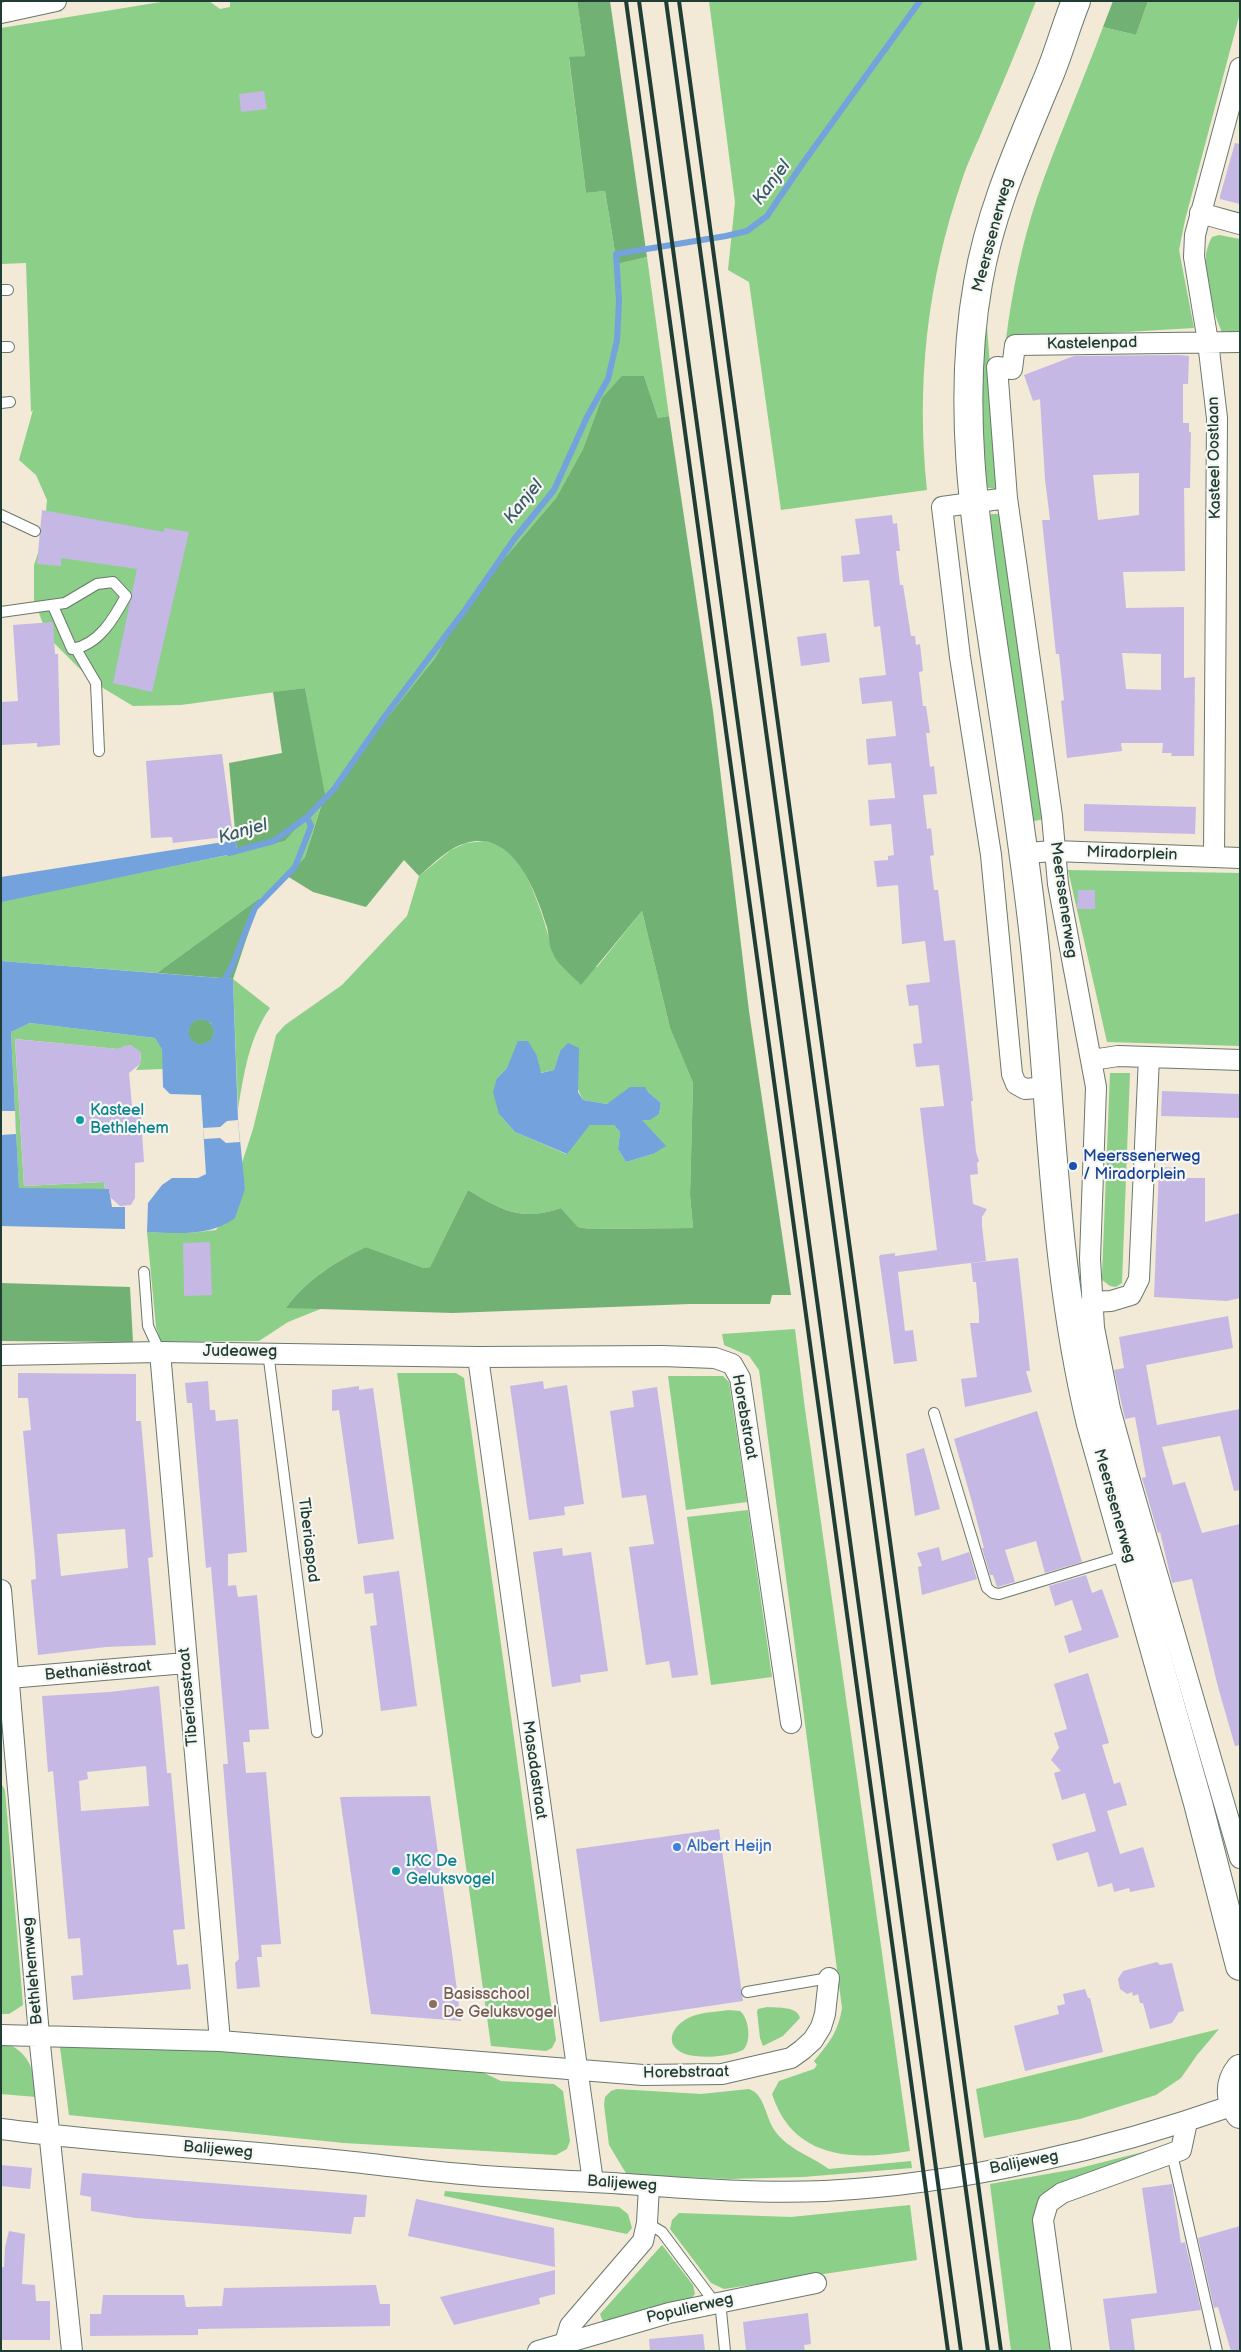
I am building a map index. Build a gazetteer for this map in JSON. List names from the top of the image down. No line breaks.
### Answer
{"streets":{"street":["Meerssenerweg","Kastelenpad","Kasteel Oostlaan","Miradorplein","Judeaweg","Horebstraat","Bethaniëstraat","Tiberiasstraat","Masadastraat","Bethlehemweg","Balijeweg","Populierweg"],"lane":["Tiberiaspad"]},"crossings":[["Meerssenerweg","Kastelenpad"],["Meerssenerweg","Miradorplein"],["Kastelenpad","Kasteel Oostlaan"],["Kasteel Oostlaan","Miradorplein"],["Judeaweg","Horebstraat"],["Judeaweg","Tiberiaspad"],["Judeaweg","Tiberiasstraat"],["Judeaweg","Masadastraat"],["Horebstraat","Masadastraat"],["Bethaniëstraat","Tiberiasstraat"],["Bethaniëstraat","Bethlehemweg"],["Masadastraat","Balijeweg"],["Bethlehemweg","Balijeweg"]],"water":["Kanjel"],"places":["Kasteel Bethlehem","Meerssenerweg / Miradorplein","Albert Heijn","IKC De Geluksvogel","Basisschool De Geluksvogel"]}
